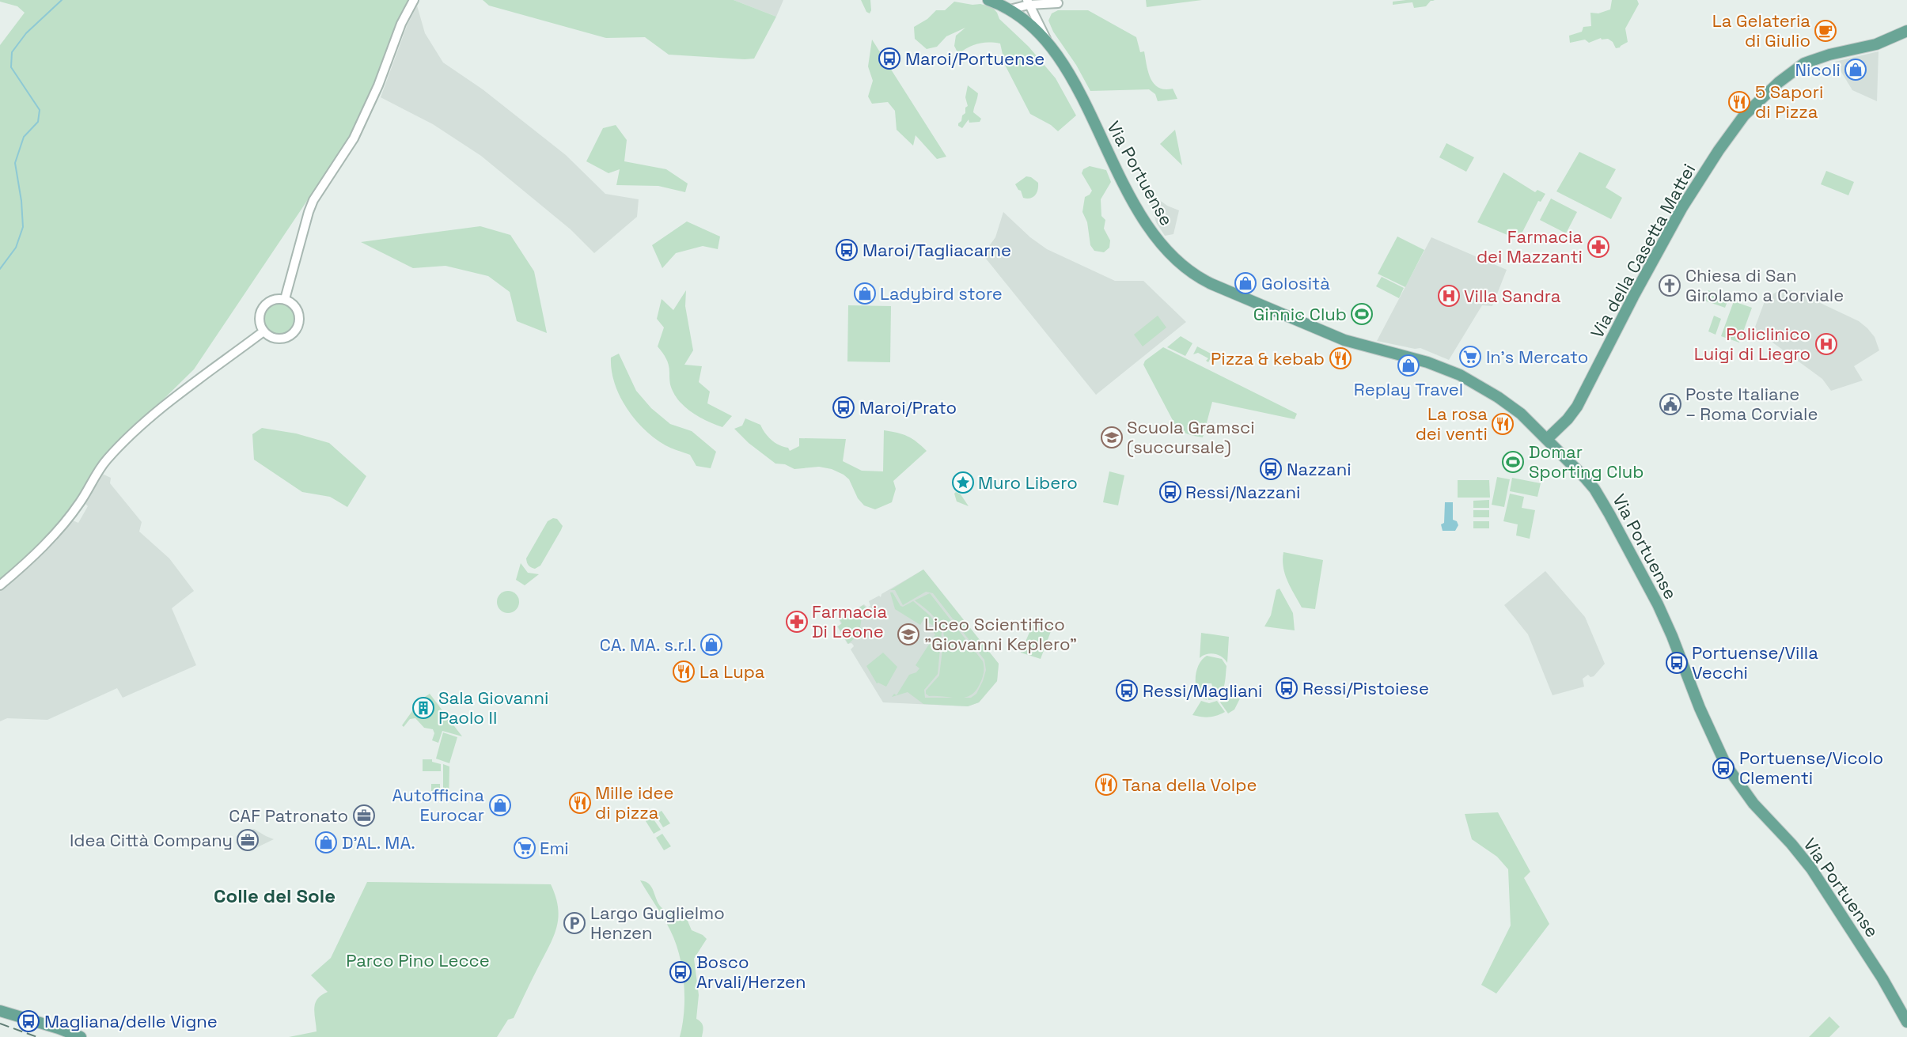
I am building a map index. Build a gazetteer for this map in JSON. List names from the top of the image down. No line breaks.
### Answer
{"streets":{"main road":["Via Portuense","Via della Casetta Mattei"]},"crossings":[["Via Portuense","Via della Casetta Mattei"]],"districts":["Colle del Sole"],"parks":["Parco Pino Lecce"],"places":{"cafe":["La Gelateria di Giulio"],"bus stop":["Maroi/Portuense","Maroi/Tagliacarne","Maroi/Prato","Nazzani","Ressi/Nazzani","Portuense/Villa Vecchi","Ressi/Pistoiese","Ressi/Magliani","Portuense/Vicolo Clementi","Bosco Arvali/Herzen","Magliana/delle Vigne"],"shop":["Nicoli","Golosità","Ladybird store","Replay Travel","CA. MA. s.r.l.","Autofficina Eurocar","D'AL. MA."],"restaurant":["5 Sapori di Pizza","Pizza & kebab","La rosa dei venti","La Lupa","Tana della Volpe","Mille idee di pizza"],"pharmacy":["Farmacia dei Mazzanti","Farmacia Di Leone"],"church":["Chiesa di San Girolamo a Corviale"],"hospital":["Villa Sandra","Policlinico Luigi di Liegro"],"sports":["Ginnic Club","Domar Sporting Club"],"supermarket":["In's Mercato","Emi"],"public building":["Poste Italiane – Roma Corviale"],"school or university":["Scuola Gramsci (succursale)","Liceo Scientifico \"Giovanni Keplero\""],"place":["Muro Libero"],"building":["Sala Giovanni Paolo II"],"office":["CAF Patronato","Idea Città Company"],"parking":["Largo Guglielmo Henzen"]}}
